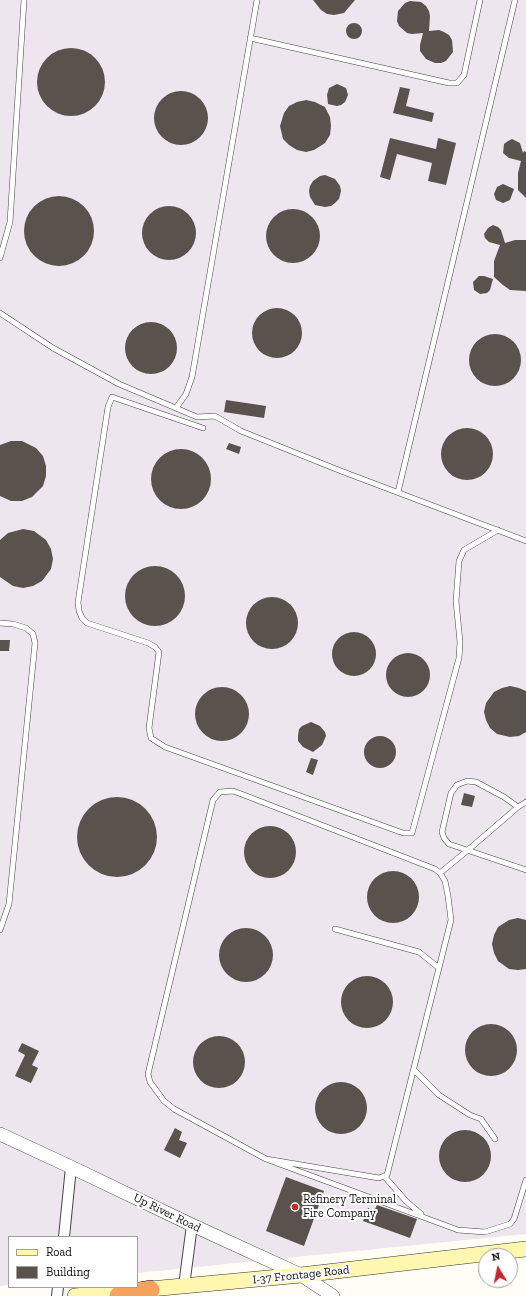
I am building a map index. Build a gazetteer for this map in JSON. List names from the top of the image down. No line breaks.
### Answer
{"streets":{"main road":["I-37 Frontage Road"],"street":["Up River Road"]},"crossings":[["Up River Road","I-37 Frontage Road"]],"places":["Refinery Terminal Fire Company"],"legend":["Road","Building"],"north":"top"}
